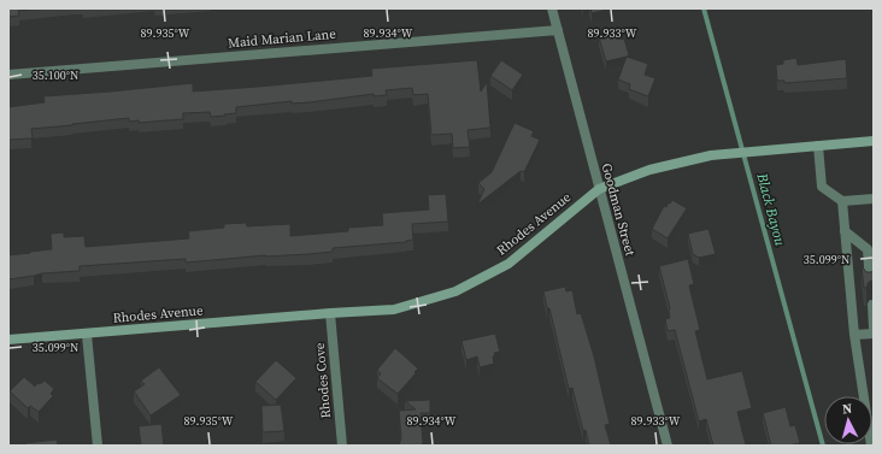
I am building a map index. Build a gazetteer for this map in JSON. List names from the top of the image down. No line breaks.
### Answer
{"streets":{"main road":["Rhodes Avenue"],"street":["Maid Marian Lane","Goodman Street","Rhodes Cove"]},"crossings":[["Maid Marian Lane","Goodman Street"],["Goodman Street","Rhodes Avenue"],["Rhodes Avenue","Rhodes Cove"]],"water":["Black Bayou"],"north":"top","coordinates":["89.935°W","89.934°W","89.933°W","35.100°N","35.099°N"]}
